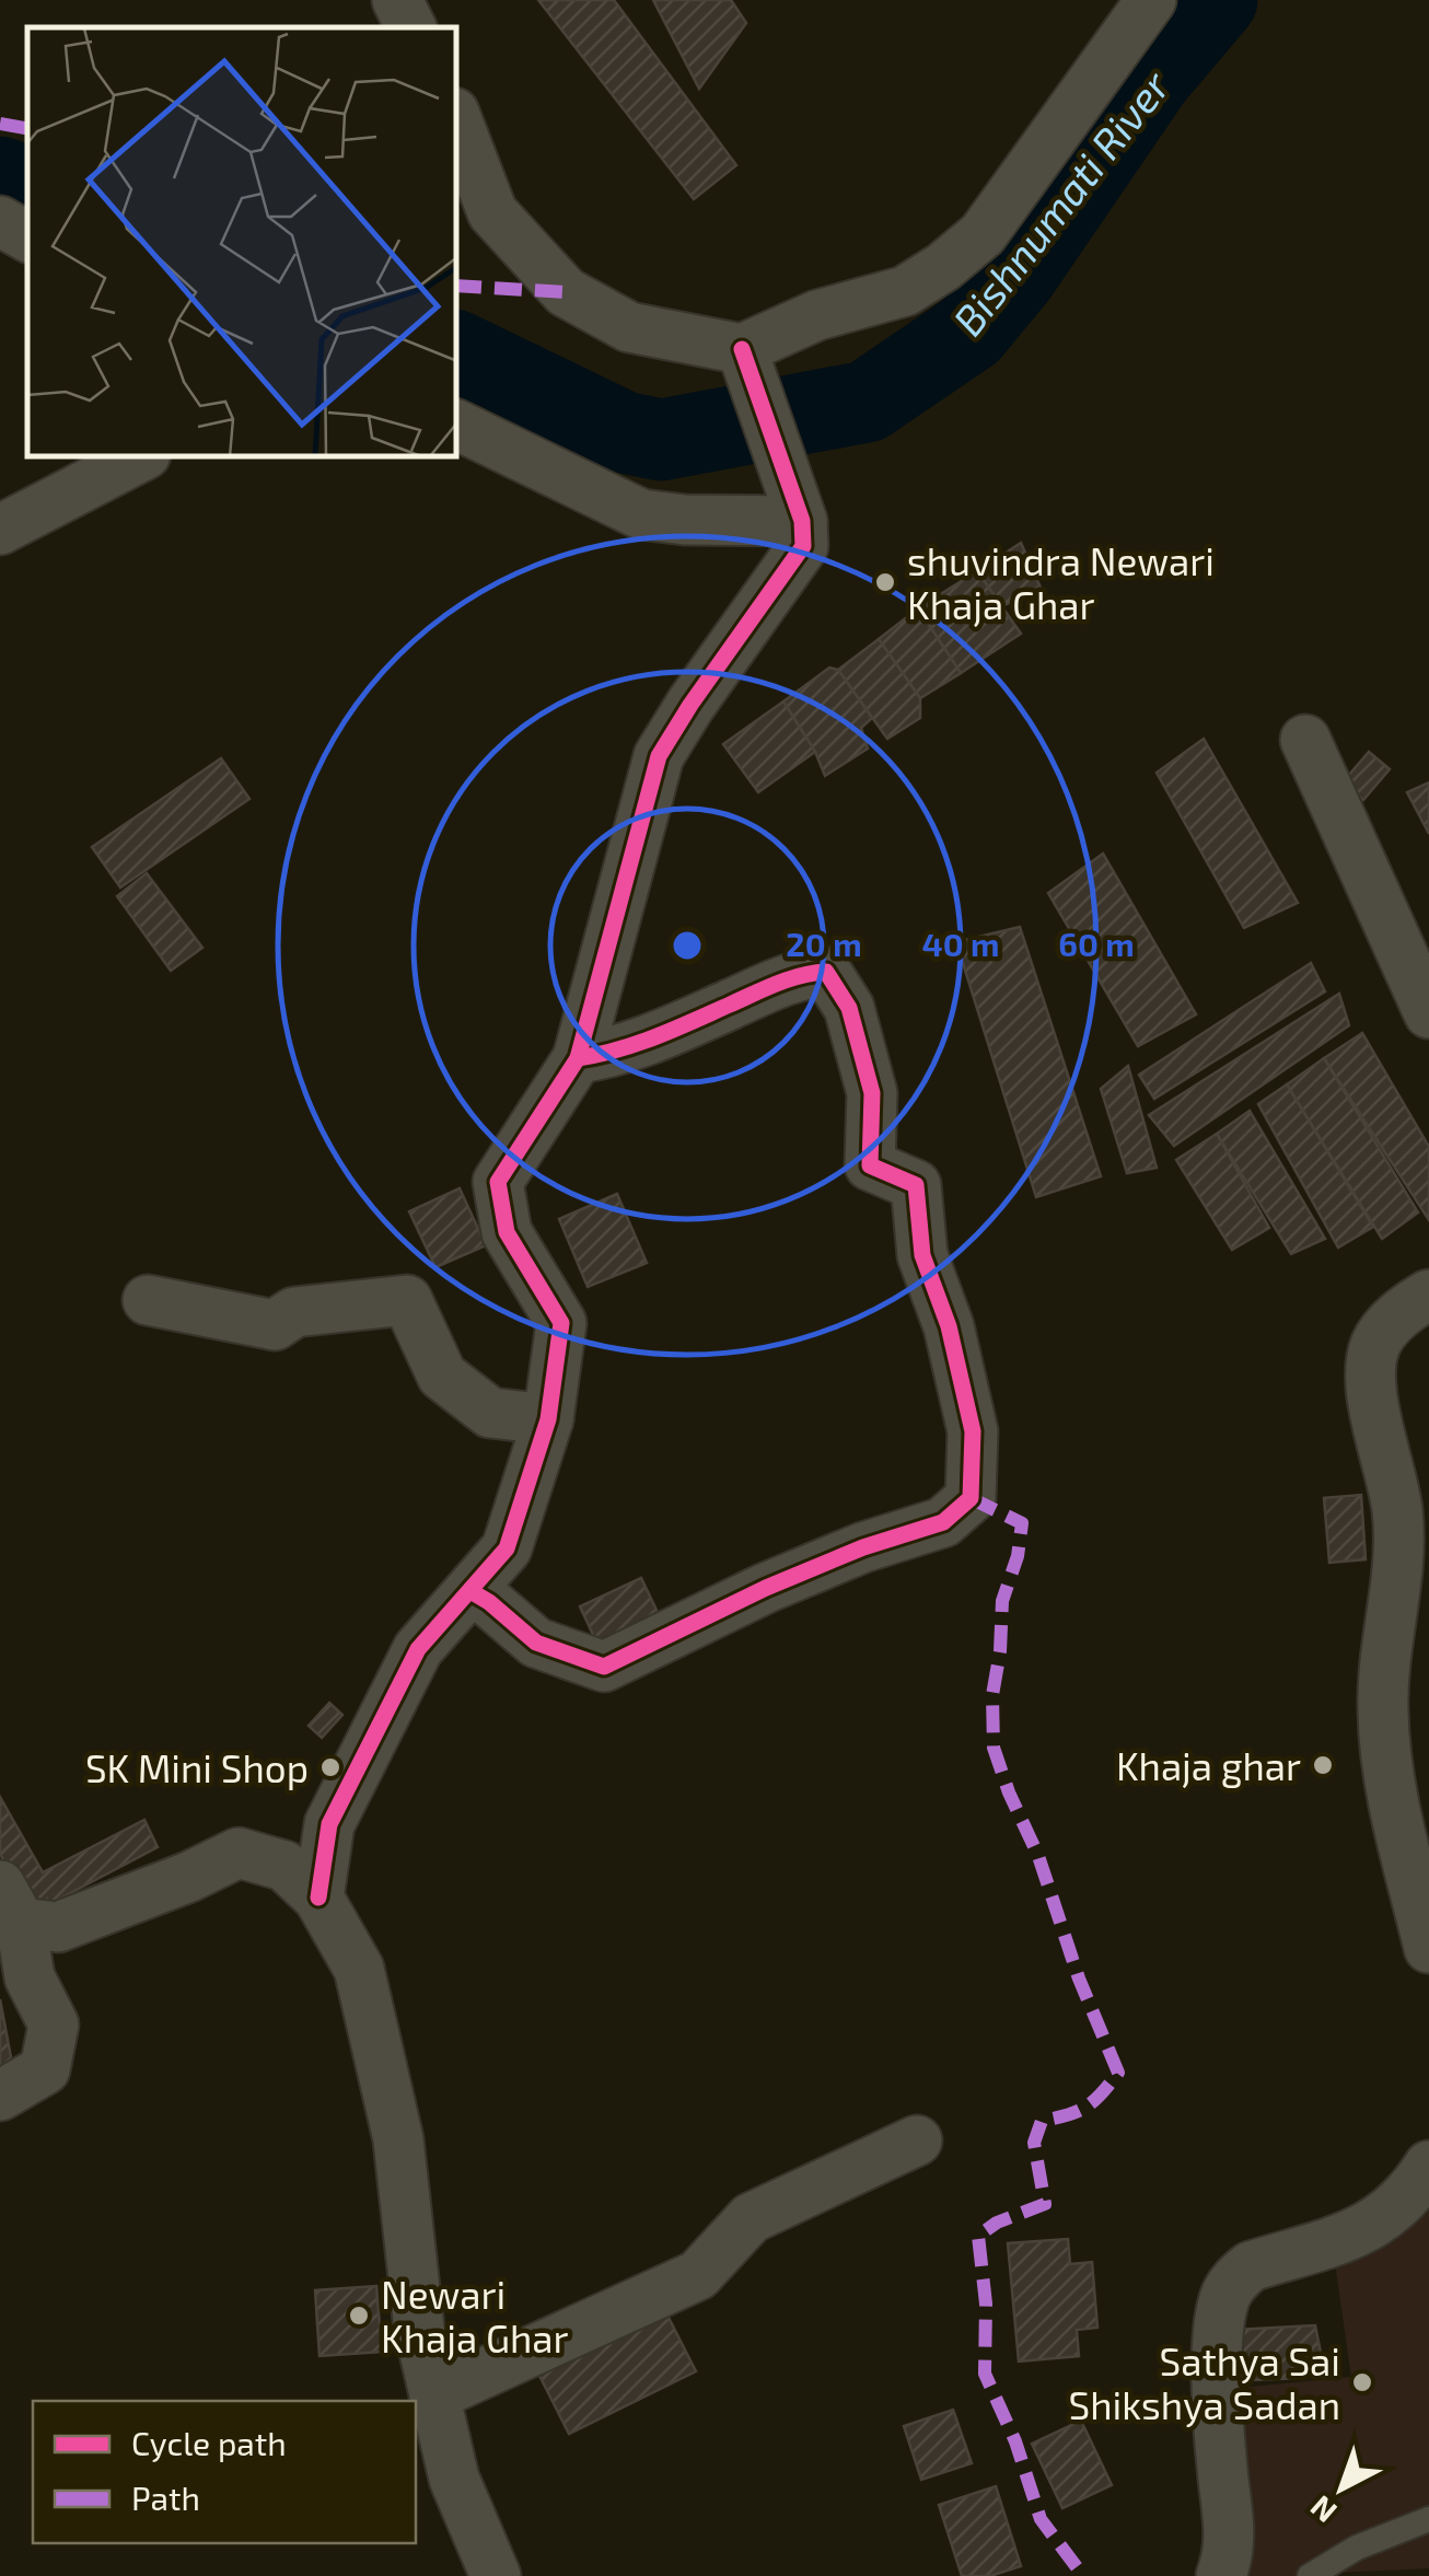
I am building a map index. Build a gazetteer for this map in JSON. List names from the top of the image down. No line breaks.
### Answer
{"water":["Bishnumati River"],"places":["shuvindra Newari Khaja Ghar","Khaja ghar","SK Mini Shop","Newari Khaja Ghar","Sathya Sai Shikshya Sadan"],"legend":["Cycle path","Path"],"north":"bottom left","rings":["20 m","40 m","60 m"]}
